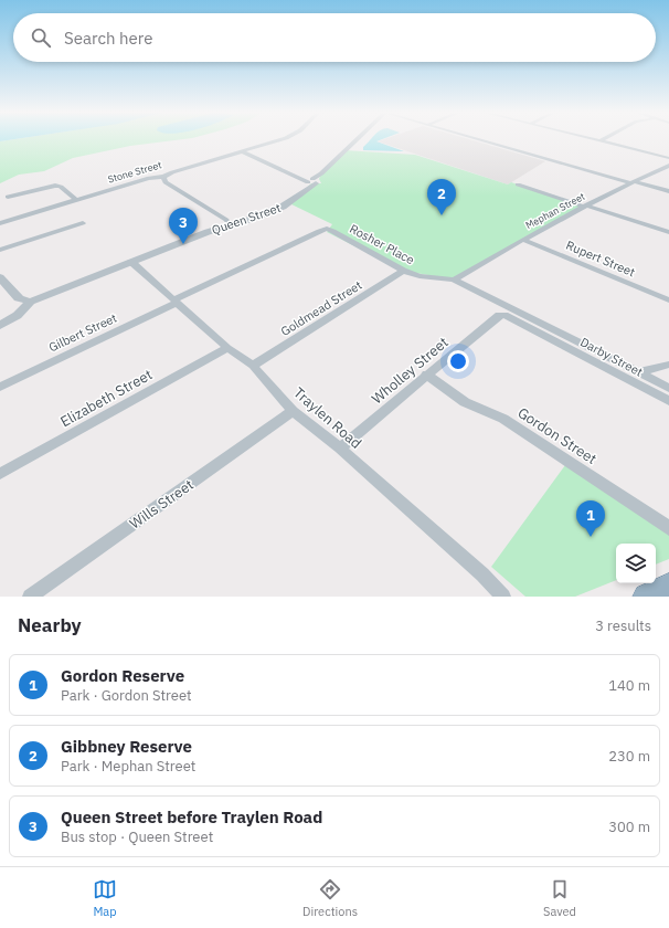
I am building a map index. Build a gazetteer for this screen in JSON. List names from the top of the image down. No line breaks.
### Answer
{"streets":{"street":["Stone Street","Mephan Street","Queen Street","Rosher Place","Rupert Street","Goldmead Street","Gilbert Street","Darby Street","Wholley Street","Elizabeth Street","Traylen Road","Gordon Street","Wills Street"]},"crossings":[["Mephan Street","Rosher Place"],["Mephan Street","Rupert Street"],["Mephan Street","Darby Street"],["Queen Street","Traylen Road"],["Rosher Place","Goldmead Street"],["Rosher Place","Gilbert Street"],["Rosher Place","Darby Street"],["Goldmead Street","Traylen Road"],["Gilbert Street","Traylen Road"],["Darby Street","Wholley Street"],["Wholley Street","Traylen Road"],["Wholley Street","Gordon Street"],["Elizabeth Street","Traylen Road"],["Traylen Road","Wills Street"]],"page":{"search":"Search here","pins":["2","3","1"],"heading":["Nearby","3 results"],"list":[{"mark":"1","name":"Gordon Reserve","note":"Park · Gordon Street","value":"140 m"},{"mark":"2","name":"Gibbney Reserve","note":"Park · Mephan Street","value":"230 m"},{"mark":"3","name":"Queen Street before Traylen Road","note":"Bus stop · Queen Street","value":"300 m"}],"nav":["Map","Directions","Saved"]}}
